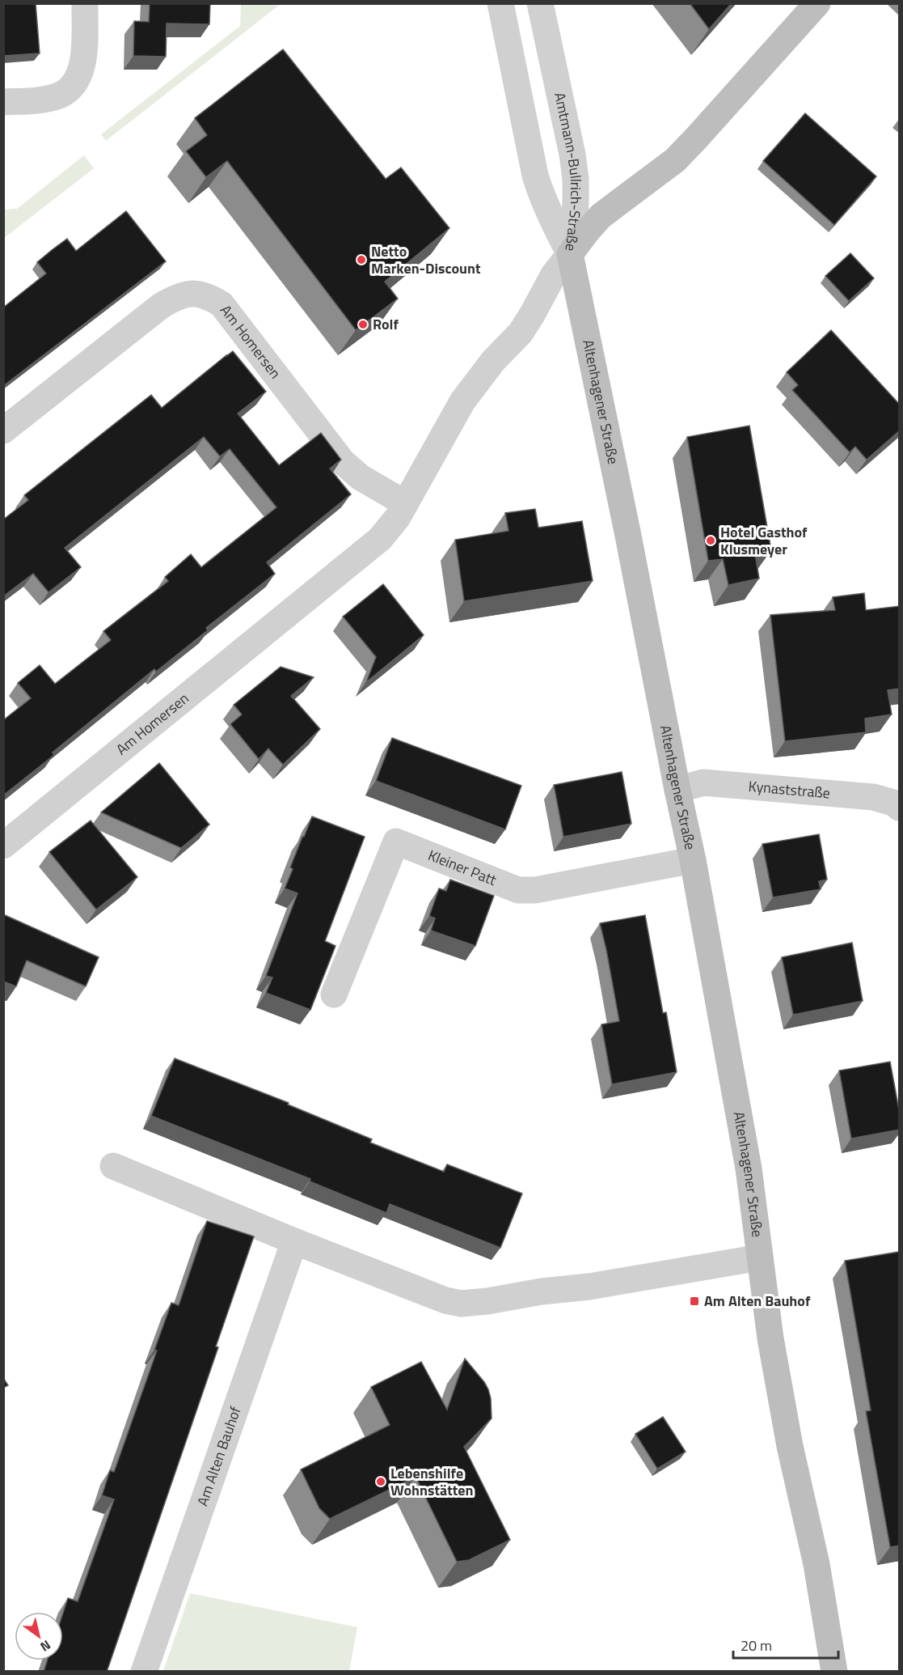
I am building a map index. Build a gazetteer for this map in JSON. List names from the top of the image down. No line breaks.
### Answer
{"streets":{"main road":["Altenhagener Straße"],"street":["Amtmann-Bullrich-Straße","Am Homersen","Kynaststraße","Kleiner Patt","Am Alten Bauhof"]},"crossings":[["Amtmann-Bullrich-Straße","Am Homersen"],["Amtmann-Bullrich-Straße","Altenhagener Straße"],["Am Homersen","Altenhagener Straße"],["Altenhagener Straße","Kynaststraße"],["Altenhagener Straße","Kleiner Patt"]],"places":{"other":["Netto Marken-Discount","Rolf","Hotel Gasthof Klusmeyer","Lebenshilfe Wohnstätten"],"transit":["Am Alten Bauhof"]},"scale_bar":"20 m","north":"bottom right"}
